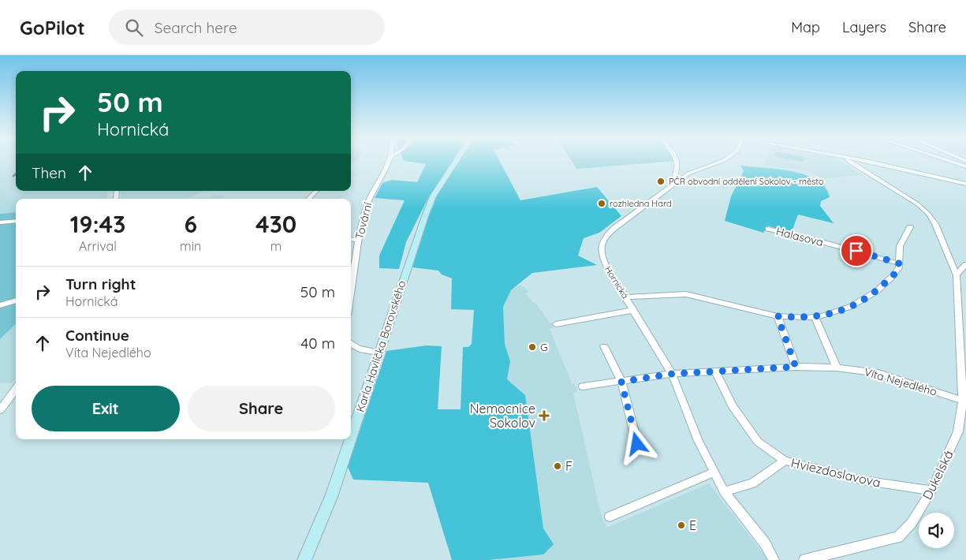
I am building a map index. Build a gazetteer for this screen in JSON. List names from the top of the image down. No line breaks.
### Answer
{"streets":{"street":["Tovární","Halasova","Hornická","Karla Havlíčka Borovského","Víta Nejedlého","Hviezdoslavova","Dukelská"]},"crossings":[["Hornická","Víta Nejedlého"],["Víta Nejedlého","Hviezdoslavova"],["Víta Nejedlého","Dukelská"],["Hviezdoslavova","Dukelská"]],"places":{"other":["PČR obvodní oddělení Sokolov - město","rozhledna Hard","G","F","E"],"health":["Nemocnice Sokolov"]},"page":{"header":"GoPilot","search":"Search here","nav":["Map","Layers","Share"],"turn":["50 m","Hornická"],"then":"Then","eta":["19:43","Arrival","6","min","430","m"],"list":[{"name":"Turn right","note":"Hornická","value":"50 m"},{"name":"Continue","note":"Víta Nejedlého","value":"40 m"}],"buttons":["Exit","Share"]}}
